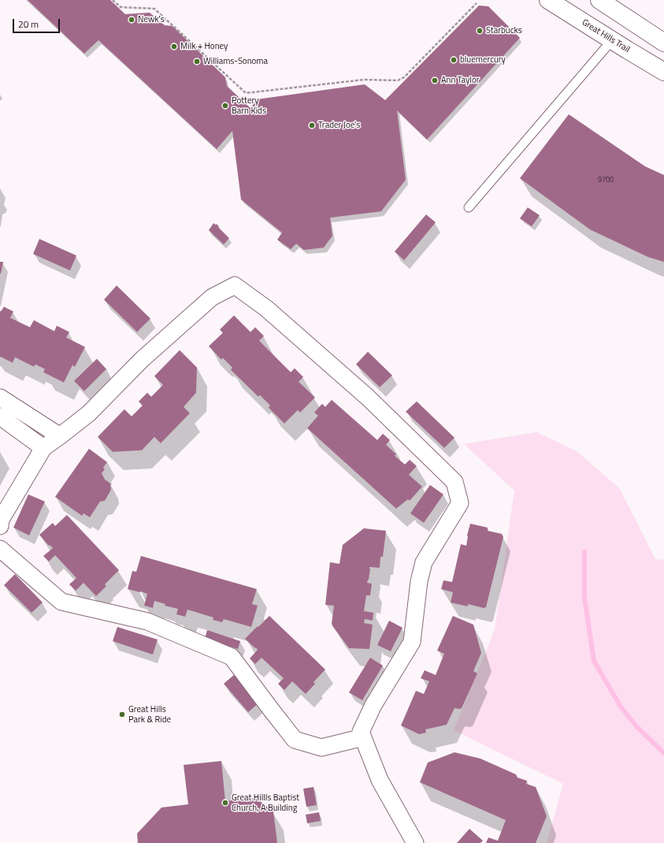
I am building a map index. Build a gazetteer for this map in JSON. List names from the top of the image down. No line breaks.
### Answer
{"streets":{"street":["Great Hills Trail"]},"places":["Newk's","Starbucks","Milk + Honey","bluemercury","Williams-Sonoma","Ann Taylor","Pottery Barn Kids","Trader Joe's","Great Hills Park & Ride","Great Hillls Baptist Church, A Building"],"house_numbers":["9700"],"scale_bar":"20 m"}
